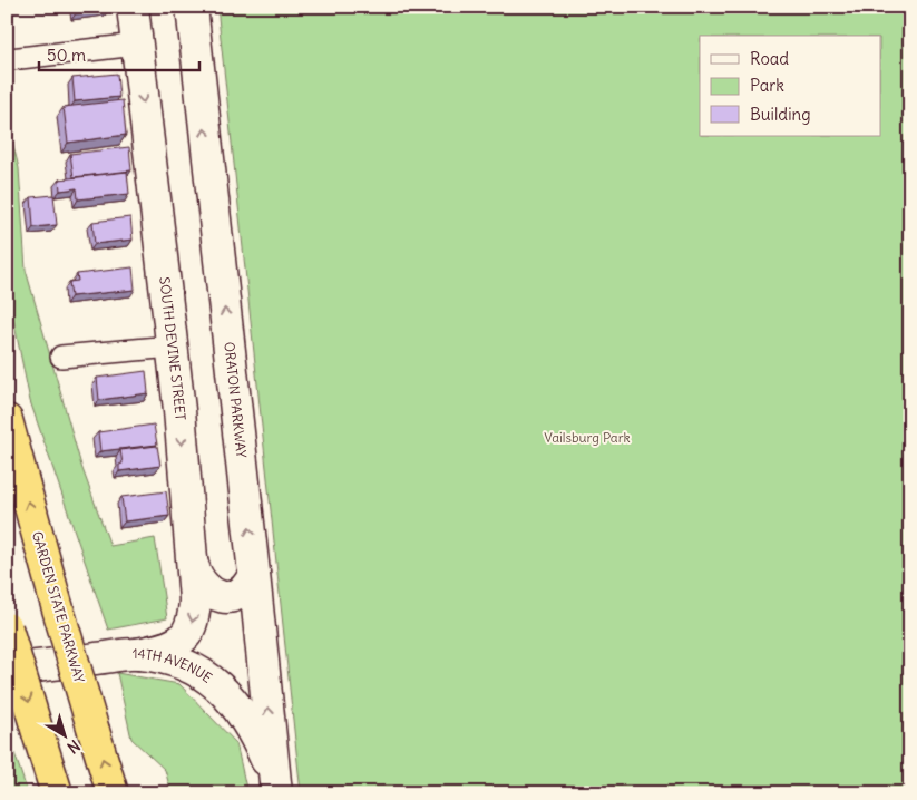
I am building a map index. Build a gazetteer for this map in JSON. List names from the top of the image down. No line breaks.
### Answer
{"streets":{"highway":["GARDEN STATE PARKWAY"],"main road":["SOUTH DEVINE STREET","ORATON PARKWAY","14TH AVENUE"]},"crossings":[["SOUTH DEVINE STREET","14TH AVENUE"],["ORATON PARKWAY","14TH AVENUE"]],"one_way":["SOUTH DEVINE STREET","ORATON PARKWAY"],"parks":["Vailsburg Park"],"legend":["Road","Park","Building"],"scale_bar":"50 m","north":"bottom right"}
